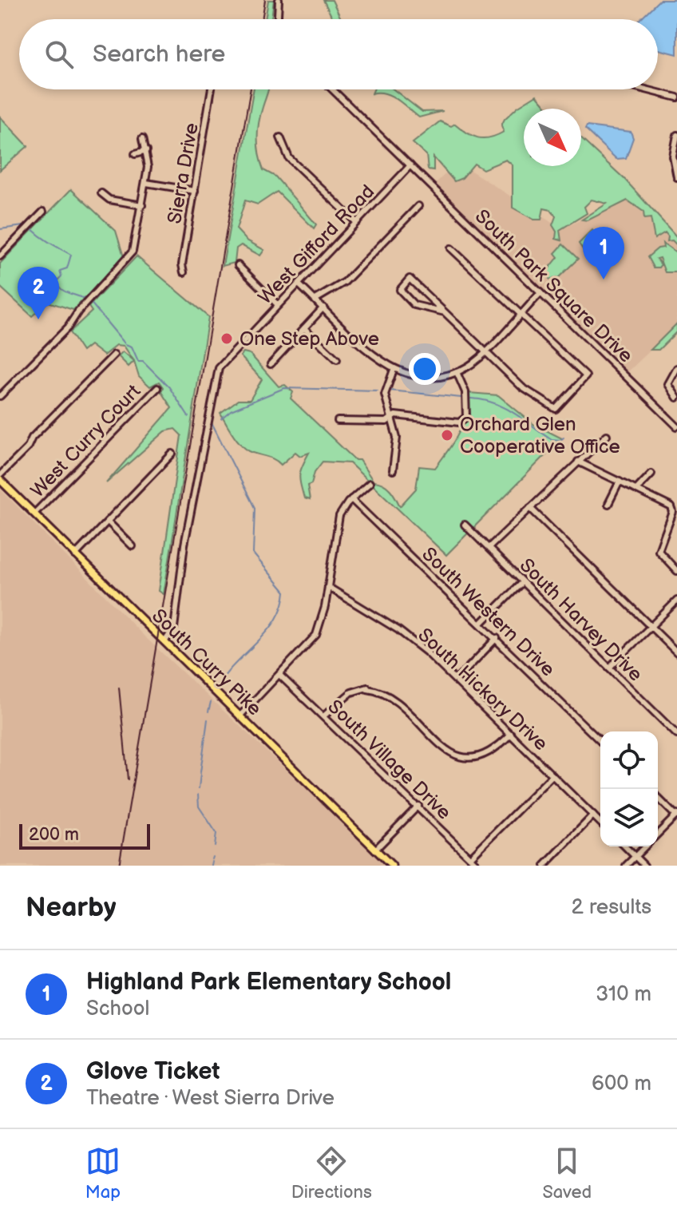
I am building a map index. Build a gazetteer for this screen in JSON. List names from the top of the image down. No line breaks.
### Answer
{"streets":{"main road":["South Curry Pike"],"street":["Sierra Drive","West Gifford Road","South Park Square Drive","West Curry Court","South Western Drive","South Harvey Drive","South Hickory Drive","South Village Drive"]},"crossings":[["West Gifford Road","South Park Square Drive"],["West Gifford Road","South Curry Pike"],["West Curry Court","South Curry Pike"]],"places":["One Step Above","Orchard Glen Cooperative Office"],"scale_bar":"200 m","north":"bottom right","page":{"search":"Search here","pins":["1","2"],"scale":"200 m","heading":["Nearby","2 results"],"list":[{"mark":"1","name":"Highland Park Elementary School","note":"School","value":"310 m"},{"mark":"2","name":"Glove Ticket","note":"Theatre · West Sierra Drive","value":"600 m"}],"nav":["Map","Directions","Saved"]}}
